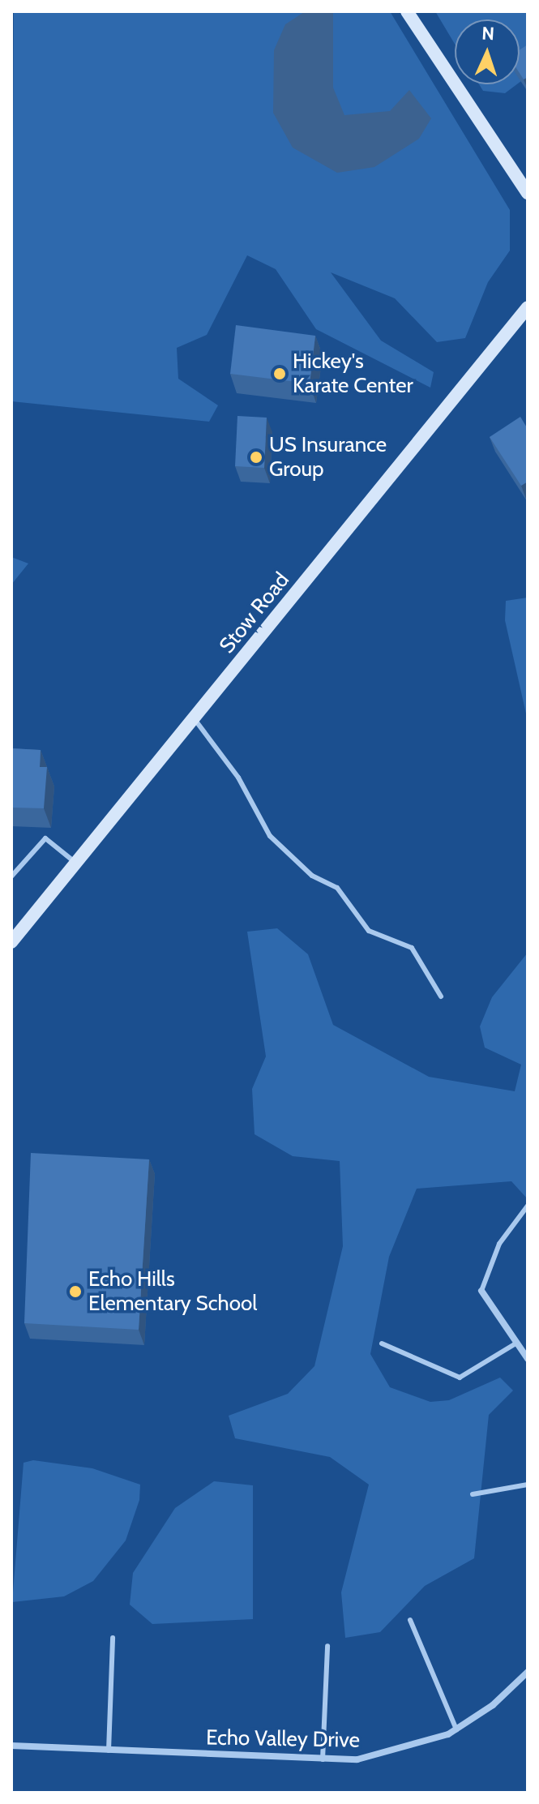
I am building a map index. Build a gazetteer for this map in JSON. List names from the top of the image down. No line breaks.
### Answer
{"streets":{"street":["Stow Road","Echo Valley Drive"]},"places":["Hickey's Karate Center","US Insurance Group","Echo Hills Elementary School"],"north":"top"}
